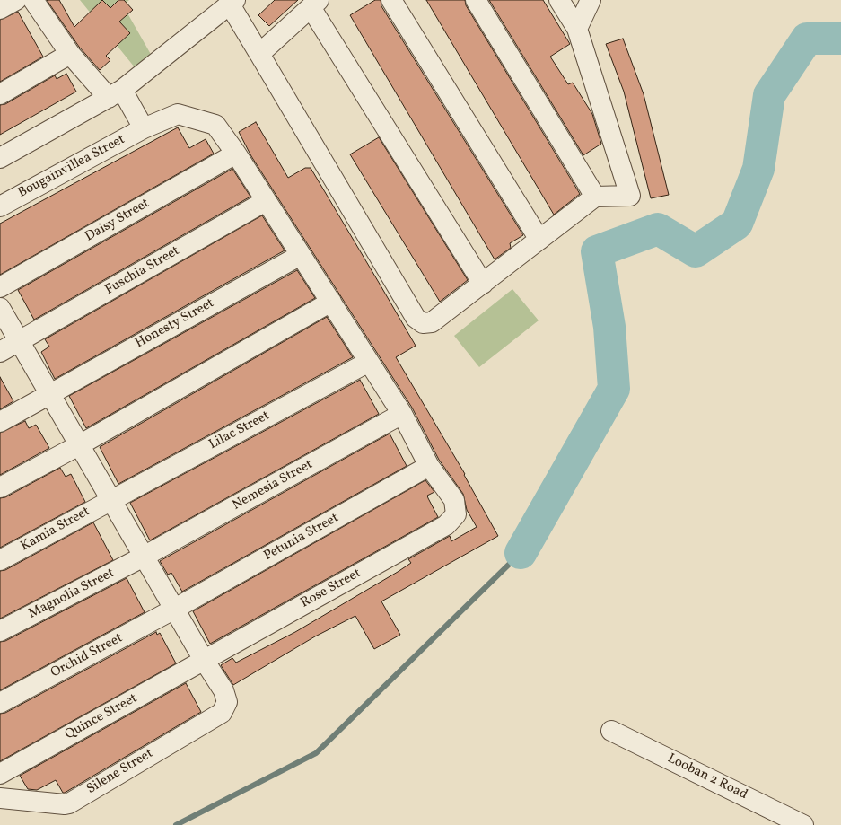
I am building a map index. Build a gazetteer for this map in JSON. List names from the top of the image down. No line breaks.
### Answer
{"streets":{"street":["Bougainvillea Street","Daisy Street","Fuschia Street","Honesty Street","Lilac Street","Nemesia Street","Kamia Street","Petunia Street","Rose Street","Magnolia Street","Orchid Street","Quince Street","Silene Street","Looban 2 Road"]},"crossings":[["Bougainvillea Street","Daisy Street"],["Bougainvillea Street","Fuschia Street"],["Bougainvillea Street","Honesty Street"],["Bougainvillea Street","Lilac Street"],["Bougainvillea Street","Nemesia Street"],["Bougainvillea Street","Petunia Street"],["Bougainvillea Street","Rose Street"],["Lilac Street","Kamia Street"],["Nemesia Street","Magnolia Street"],["Petunia Street","Orchid Street"],["Rose Street","Quince Street"],["Rose Street","Silene Street"],["Quince Street","Silene Street"]]}
